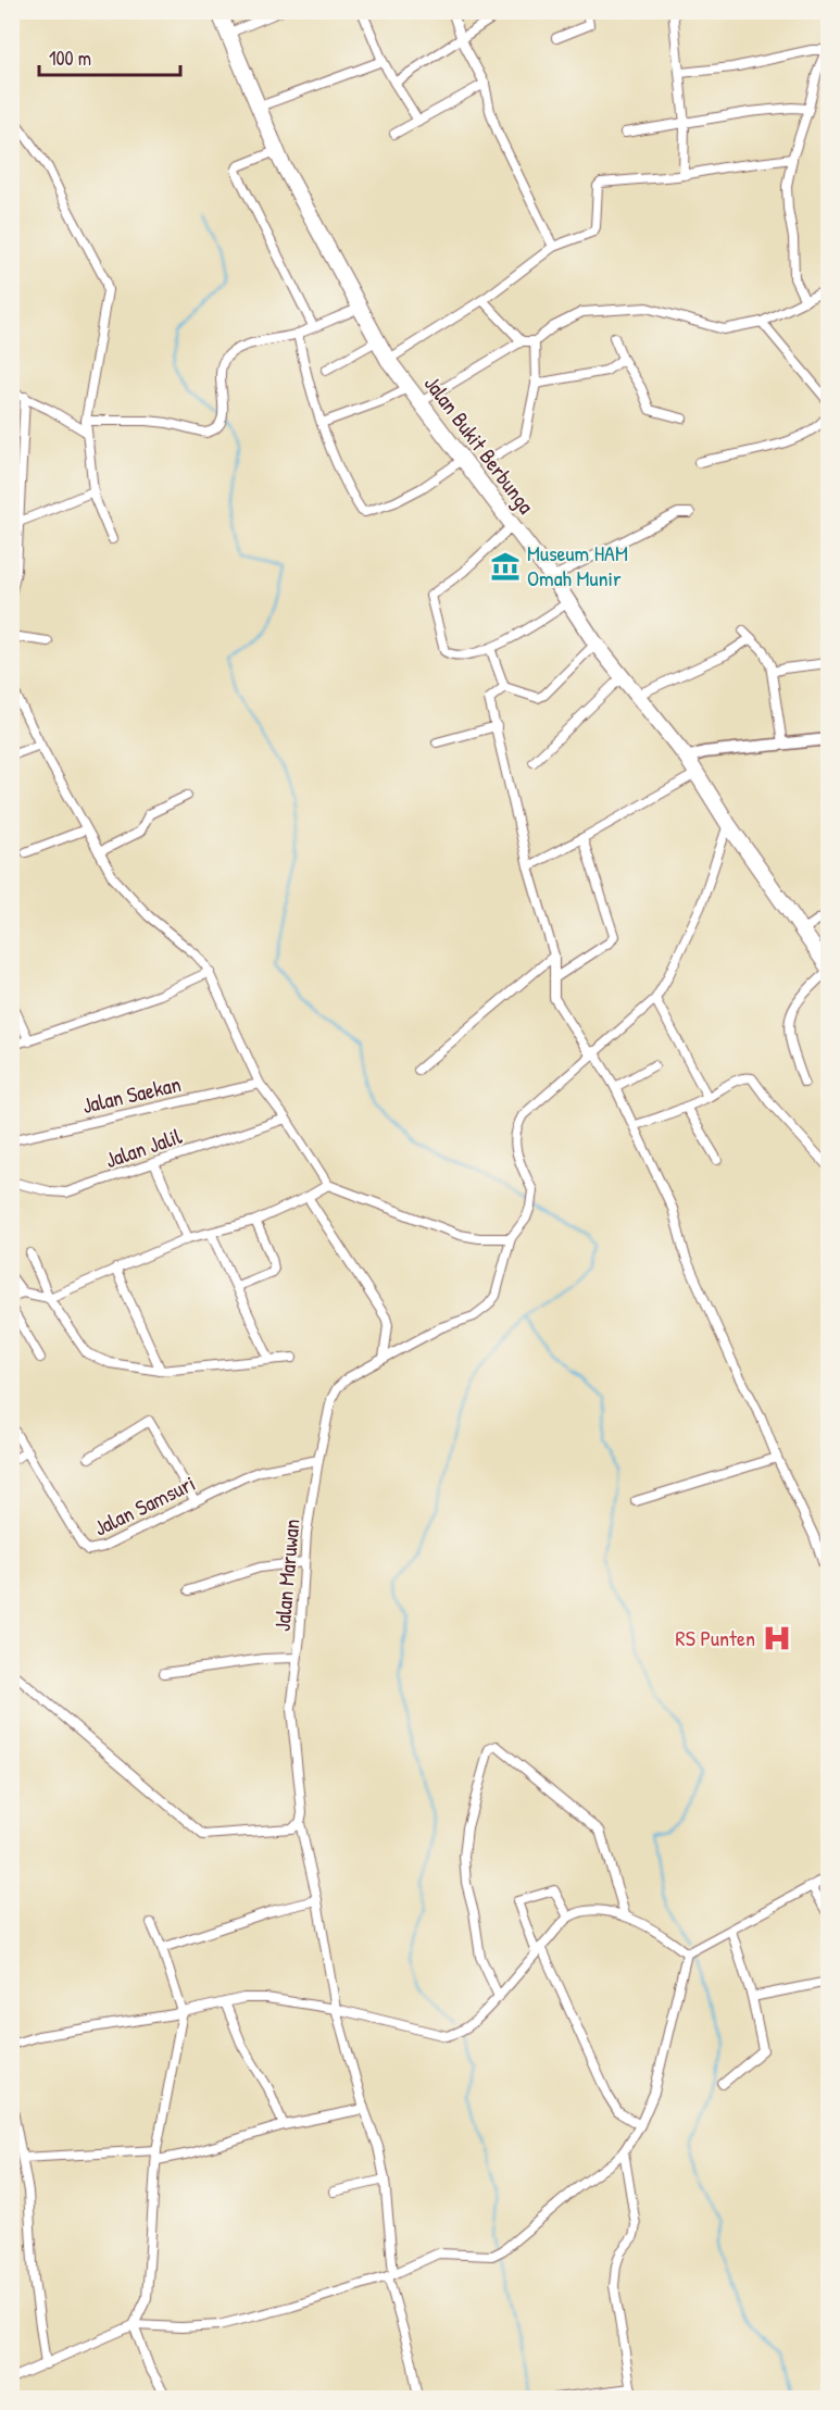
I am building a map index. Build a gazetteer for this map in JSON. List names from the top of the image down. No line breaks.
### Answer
{"streets":{"main road":["Jalan Bukit Berbunga"],"street":["Jalan Saekan","Jalan Jalil","Jalan Samsuri","Jalan Maruwan"]},"crossings":[["Jalan Samsuri","Jalan Maruwan"]],"places":{"museum":["Museum HAM Omah Munir"],"hospital":["RS Punten"]},"scale_bar":"100 m"}
